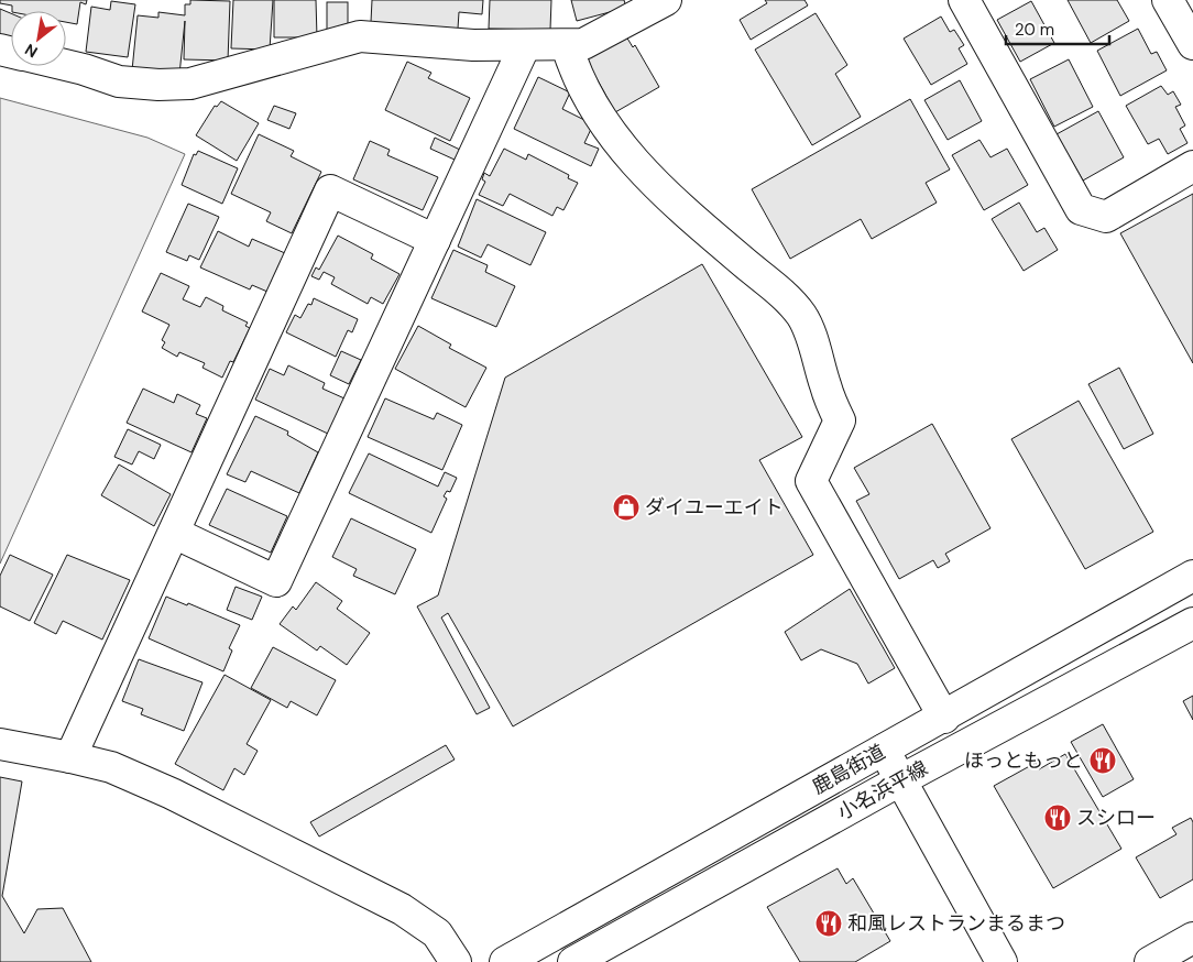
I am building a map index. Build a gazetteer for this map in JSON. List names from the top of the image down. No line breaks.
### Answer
{"streets":{"street":["鹿島街道","小名浜平線"]},"places":{"shop":["ダイユーエイト"],"restaurant":["ほっともっと","スシロー","和風レストランまるまつ"]},"scale_bar":"20 m","north":"bottom left"}
